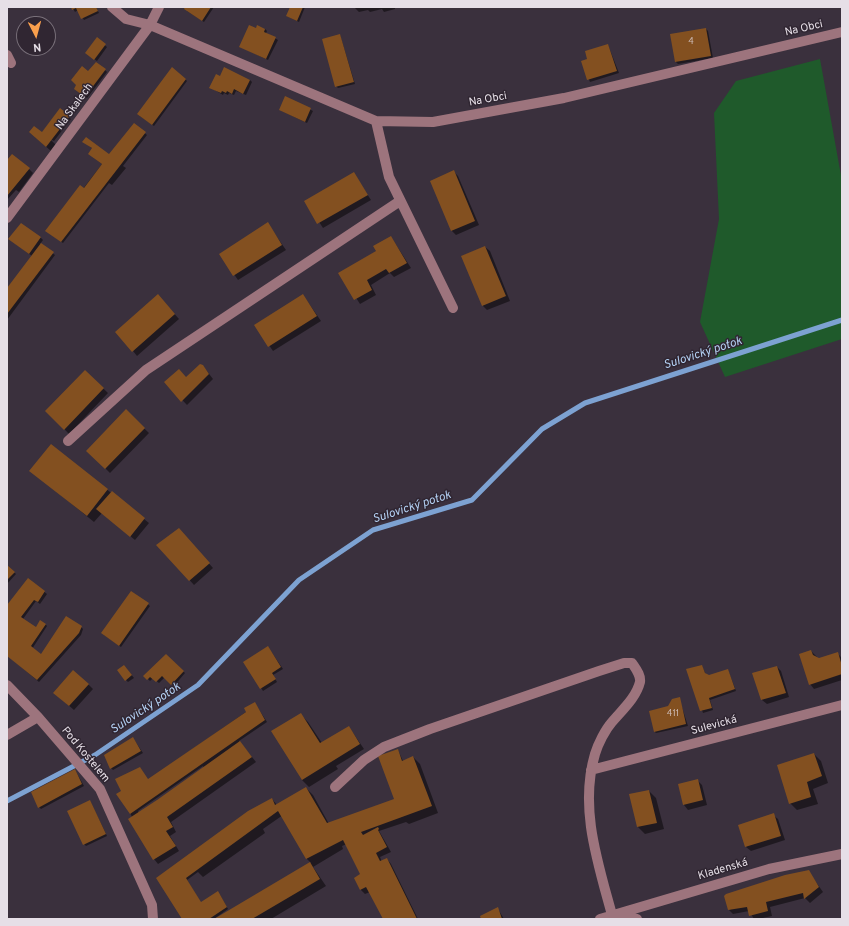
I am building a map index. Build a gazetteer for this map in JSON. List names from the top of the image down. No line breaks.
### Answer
{"streets":{"street":["Na Obci","Na Skalech","Sulevická","Pod Kostelem","Kladenská"]},"crossings":[["Na Obci","Na Skalech"]],"water":["Sulovický potok"],"house_numbers":["4","411"],"north":"bottom"}
